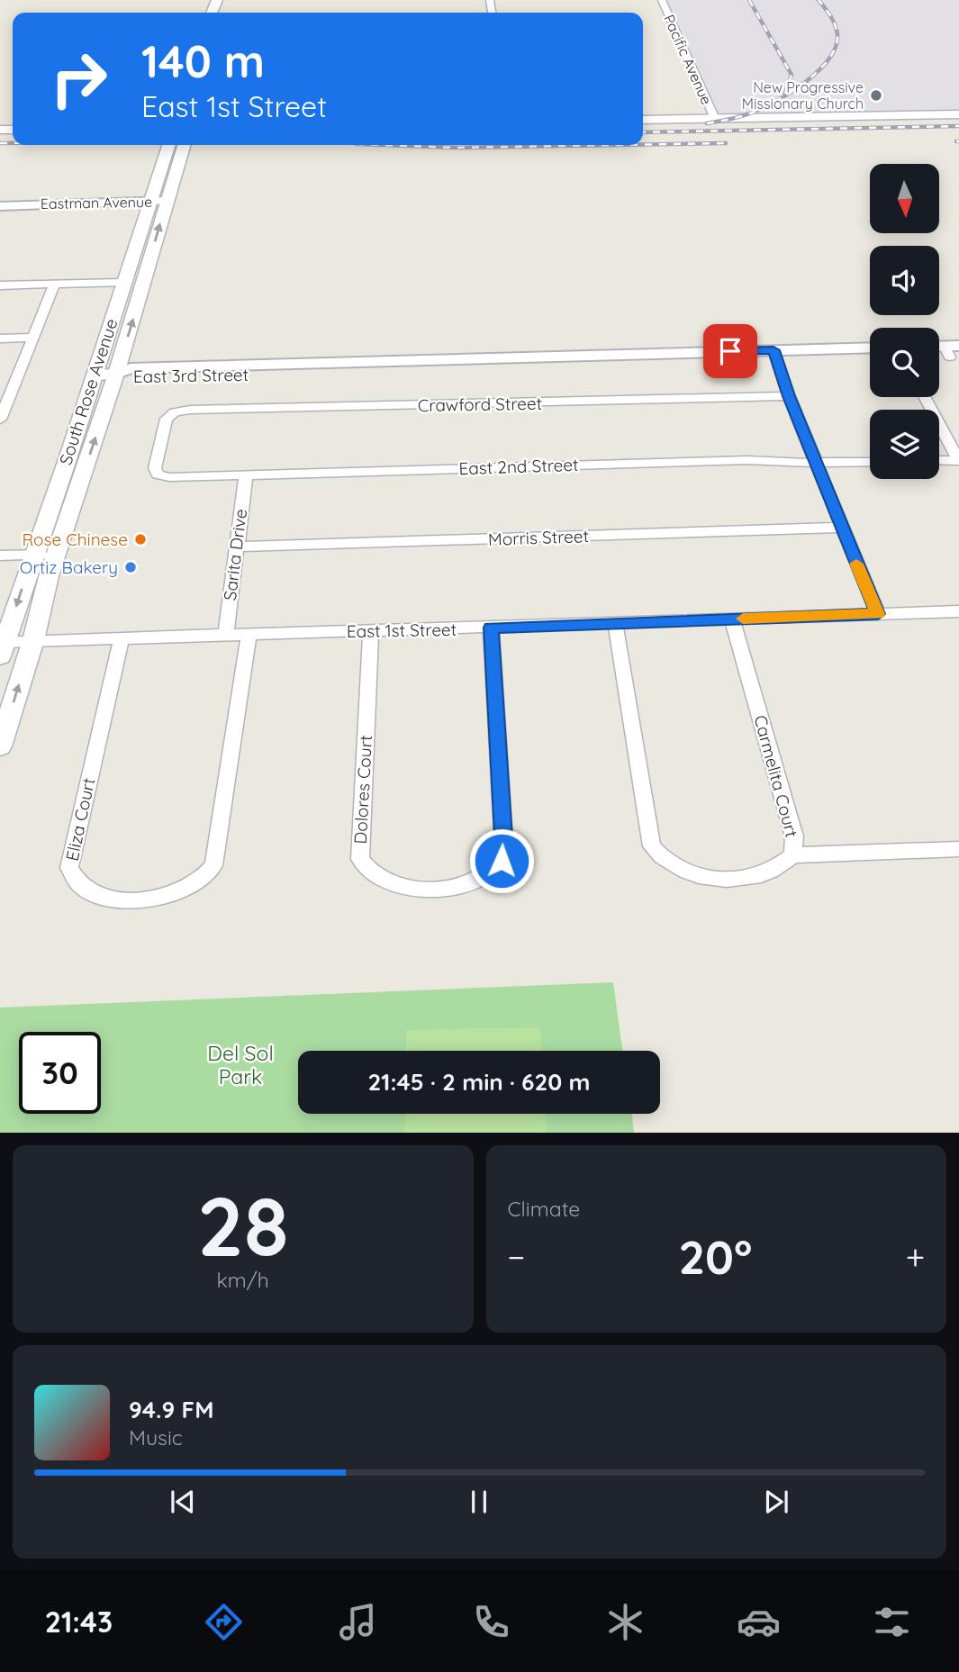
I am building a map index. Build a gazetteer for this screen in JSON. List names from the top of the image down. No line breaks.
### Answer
{"streets":{"main road":["South Rose Avenue"],"street":["Pacific Avenue","Eastman Avenue","East 3rd Street","Crawford Street","East 2nd Street","Morris Street","Sarita Drive","East 1st Street","Carmelita Court","Dolores Court","Eliza Court"]},"crossings":[["Eastman Avenue","South Rose Avenue"],["East 3rd Street","South Rose Avenue"],["South Rose Avenue","East 1st Street"],["Crawford Street","East 2nd Street"],["East 2nd Street","Sarita Drive"],["Morris Street","Sarita Drive"],["Sarita Drive","East 1st Street"],["East 1st Street","Carmelita Court"],["East 1st Street","Dolores Court"],["East 1st Street","Eliza Court"]],"parks":["Del Sol Park"],"places":["New Progressive Missionary Church","Rose Chinese","Ortiz Bakery"],"north":"bottom","page":{"turn":["140 m","East 1st Street"],"limit":"30","trip":"21:45 · 2 min · 620 m","tile":[["28","km/h"],"Climate"],"heat":["−","20°","+"],"song":["94.9 FM","Music"],"tabs":"21:43"}}
